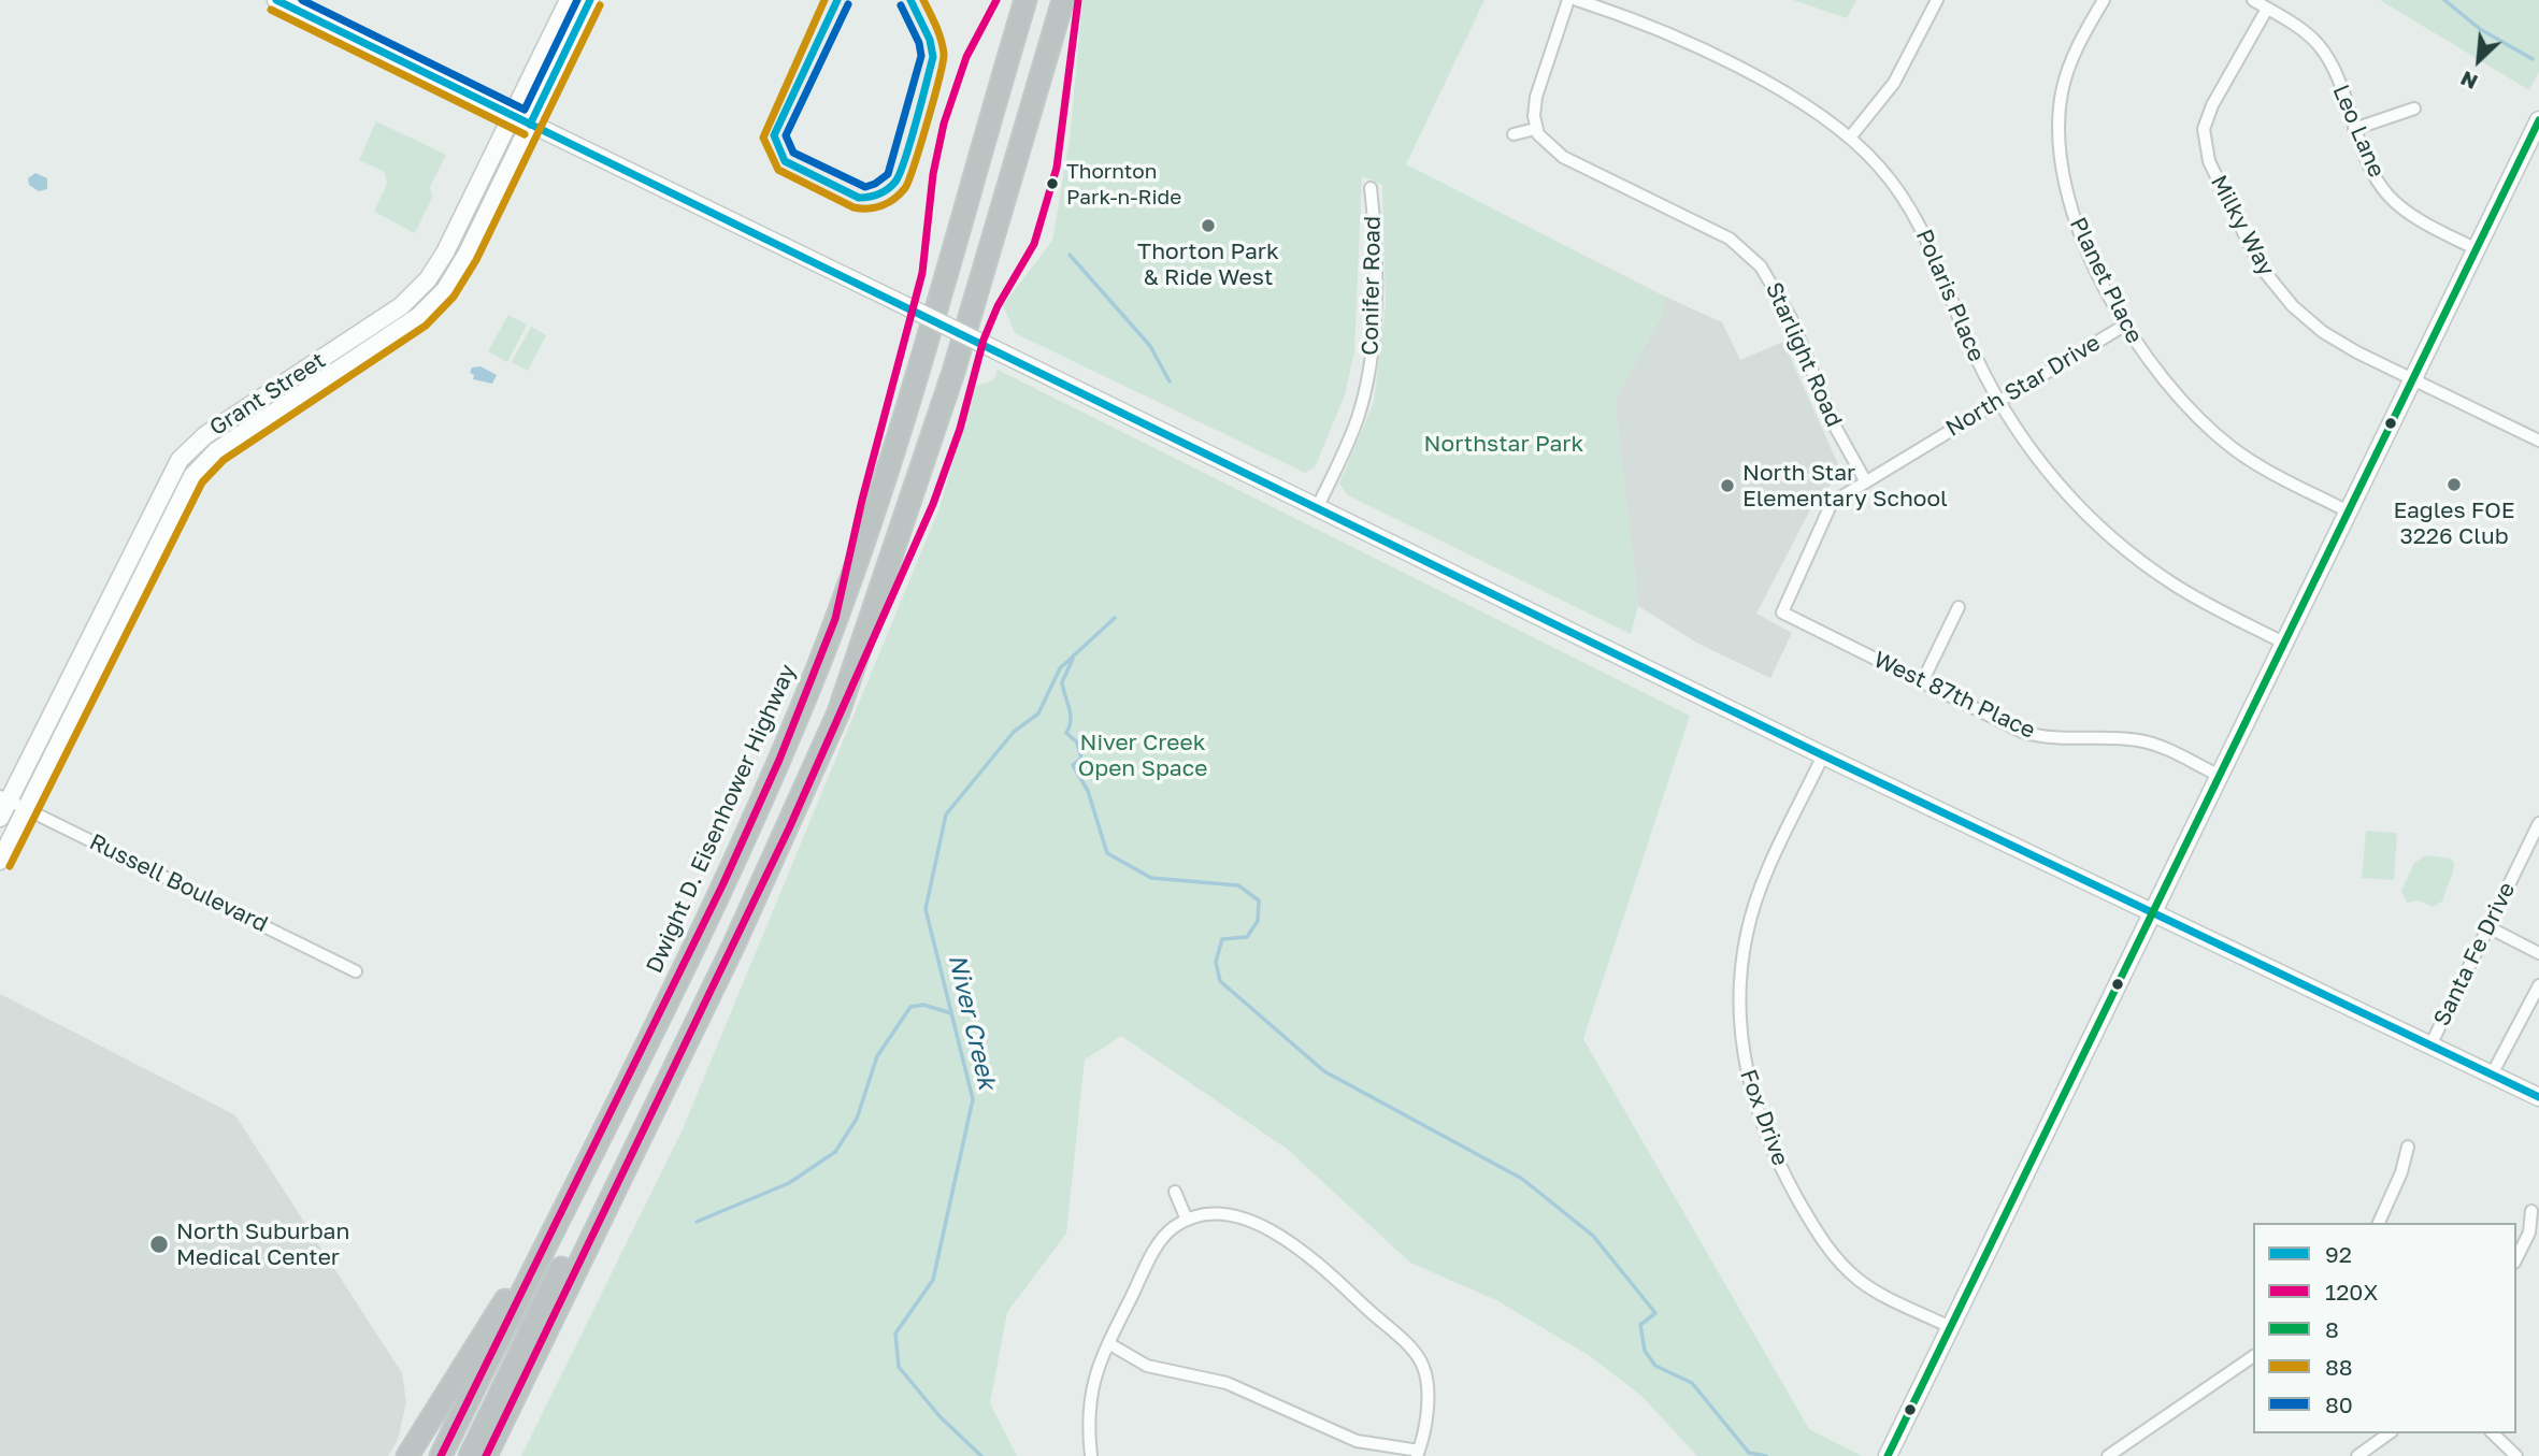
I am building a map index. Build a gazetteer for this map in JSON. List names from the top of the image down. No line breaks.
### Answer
{"streets":{"highway":["Dwight D. Eisenhower Highway"],"main road":["Grant Street"],"street":["Leo Lane","Milky Way","Planet Place","Conifer Road","Polaris Place","Starlight Road","North Star Drive","West 87th Place","Russell Boulevard","Santa Fe Drive","Fox Drive"]},"crossings":[["Leo Lane","Milky Way"],["Planet Place","North Star Drive"],["Polaris Place","North Star Drive"],["Starlight Road","North Star Drive"],["North Star Drive","West 87th Place"],["Grant Street","Russell Boulevard"]],"water":["Niver Creek"],"parks":["Northstar Park","Niver Creek Open Space"],"places":["Thornton Park-n-Ride","Thorton Park & Ride West","Eagles FOE 3226 Club","North Star Elementary School","North Suburban Medical Center"],"lines":["transit line 92","transit line 120X","transit line 88","transit line 80","transit line 8"],"legend":["92","120X","8","88","80"],"north":"bottom left"}
